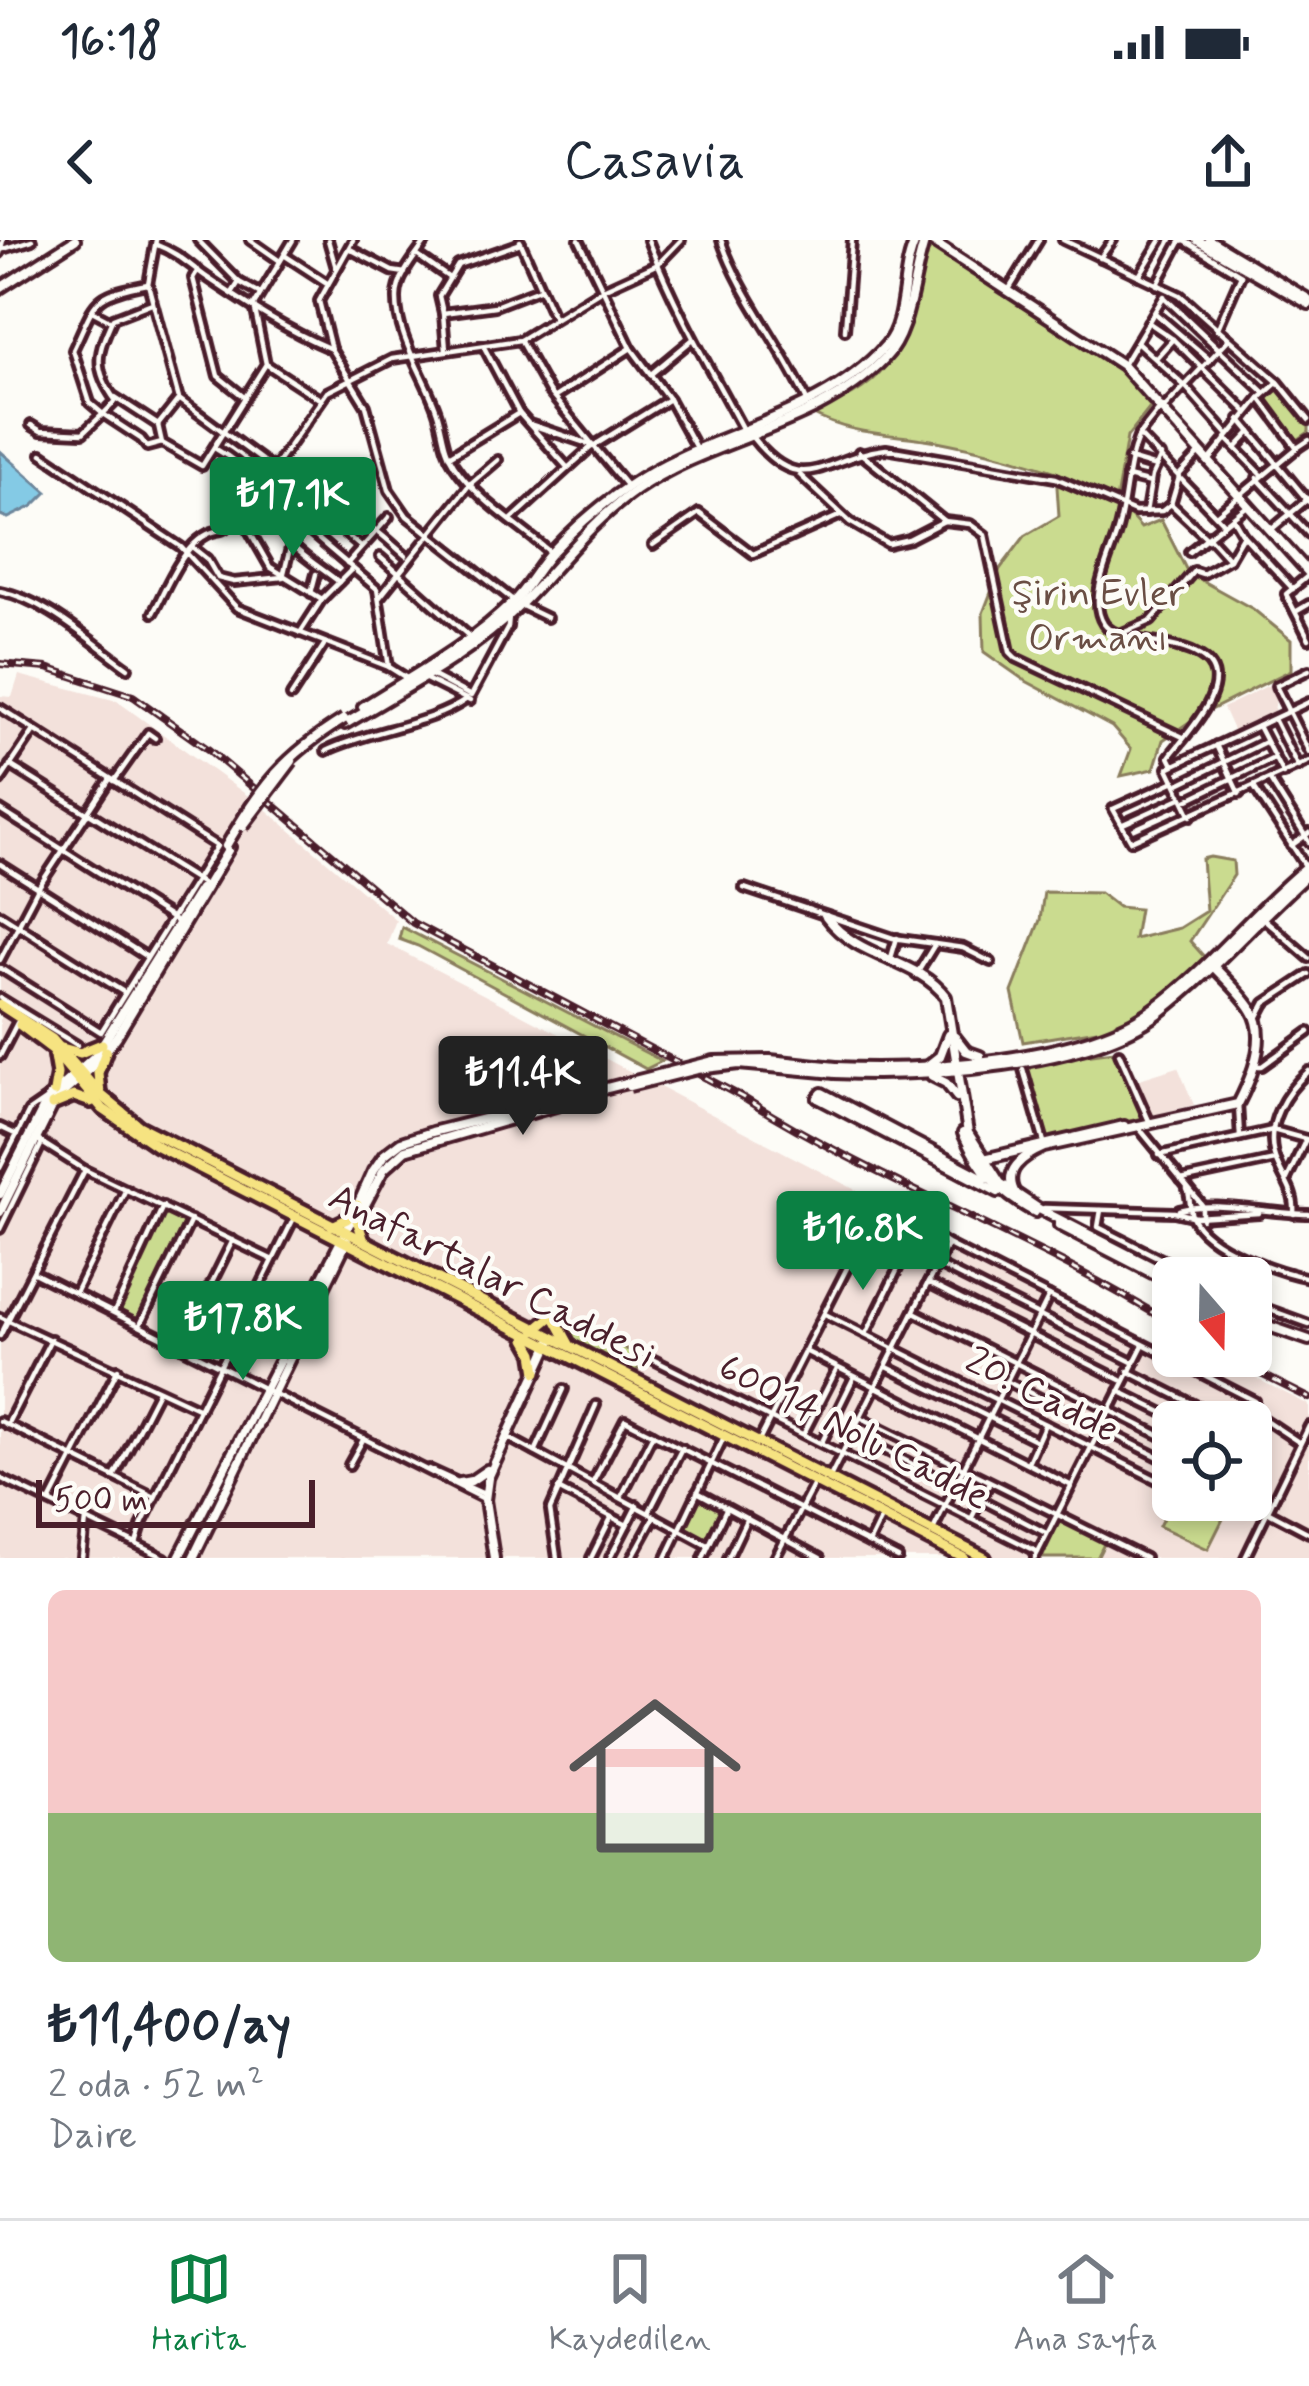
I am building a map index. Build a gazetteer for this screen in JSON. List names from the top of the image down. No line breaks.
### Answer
{"streets":{"main road":["Anafartalar Caddesi"],"street":["20. Cadde","60014 Nolu Cadde"]},"parks":["Şirin Evler Ormanı"],"scale_bar":"500 m","north":"bottom","page":{"status":"16:18","header":"Casavia","price":["₺17.1K","₺11.4K","₺16.8K","₺17.8K"],"scale":"500 m","list":[{"name":"₺11,400/ay","note":"2 oda · 52 m² · Daire"}],"tabs":["Harita","Kaydedilen","Ana sayfa"]}}
